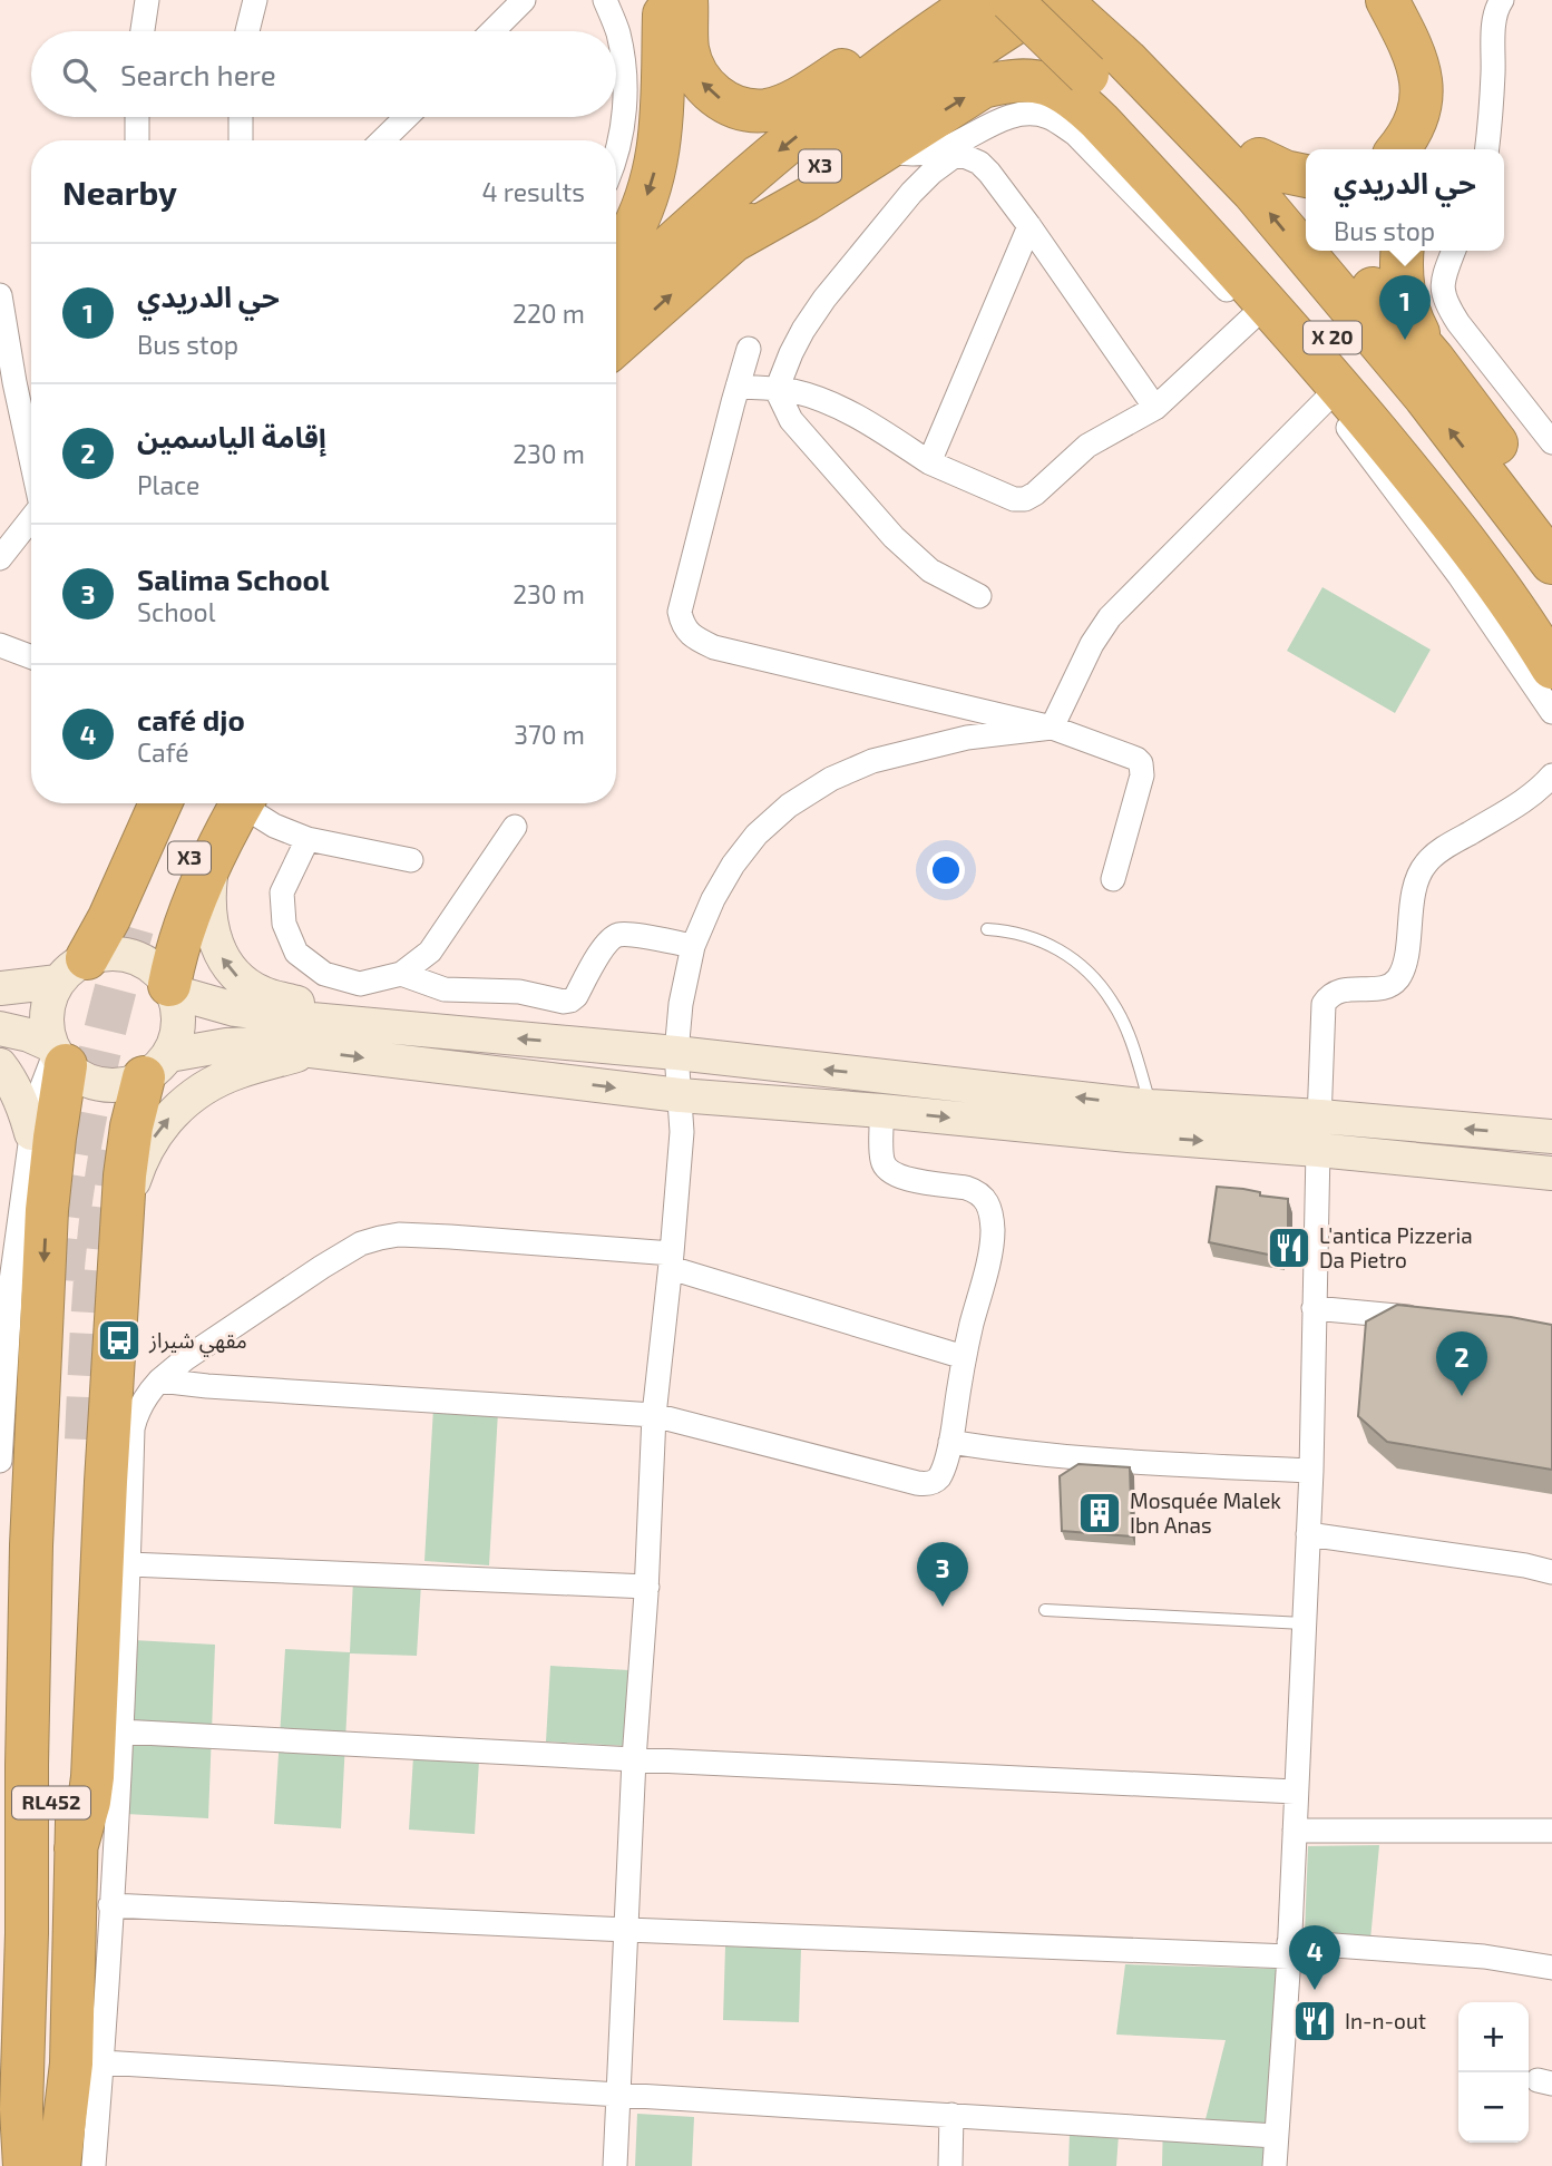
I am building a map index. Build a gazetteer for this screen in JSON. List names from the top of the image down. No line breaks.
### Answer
{"streets":{"highway":["X3","X 20","RL452"]},"places":{"restaurant":["L'antica Pizzeria Da Pietro","In-n-out"],"bus stop":["مقهي شيراز"],"building":["Mosquée Malek Ibn Anas"]},"page":{"search":"Search here","heading":["Nearby","4 results"],"popup":["حي الدريدي","Bus stop"],"list":[{"mark":"1","name":"حي الدريدي","note":"Bus stop","value":"220 m"},{"mark":"2","name":"إقامة الياسمين","note":"Place","value":"230 m"},{"mark":"3","name":"Salima School","note":"School","value":"230 m"},{"mark":"4","name":"café djo","note":"Café","value":"370 m"}],"pins":["1","2","3","4"],"map_buttons":["+","−"]}}
